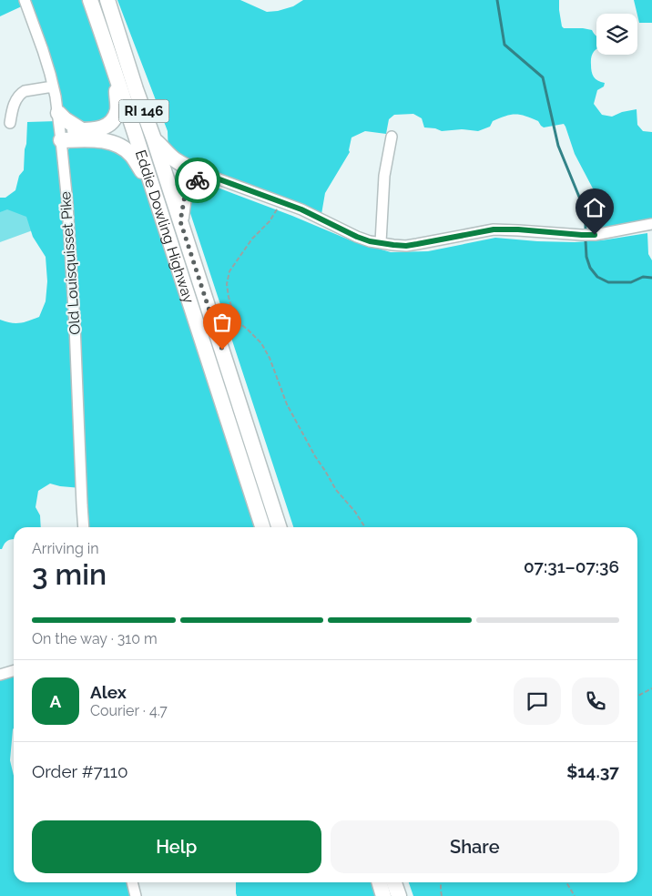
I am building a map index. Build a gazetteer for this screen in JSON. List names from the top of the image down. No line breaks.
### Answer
{"streets":{"highway":["RI 146","Eddie Dowling Highway"],"street":["Old Louisquisset Pike"]},"page":{"heading":["3 min","Arriving in","07:31–07:36"],"panel":["Alex","Courier · 4.7","Order #7110","$14.37"],"bar":"On the way · 310 m","round":"A","buttons":["Help","Share"]}}
